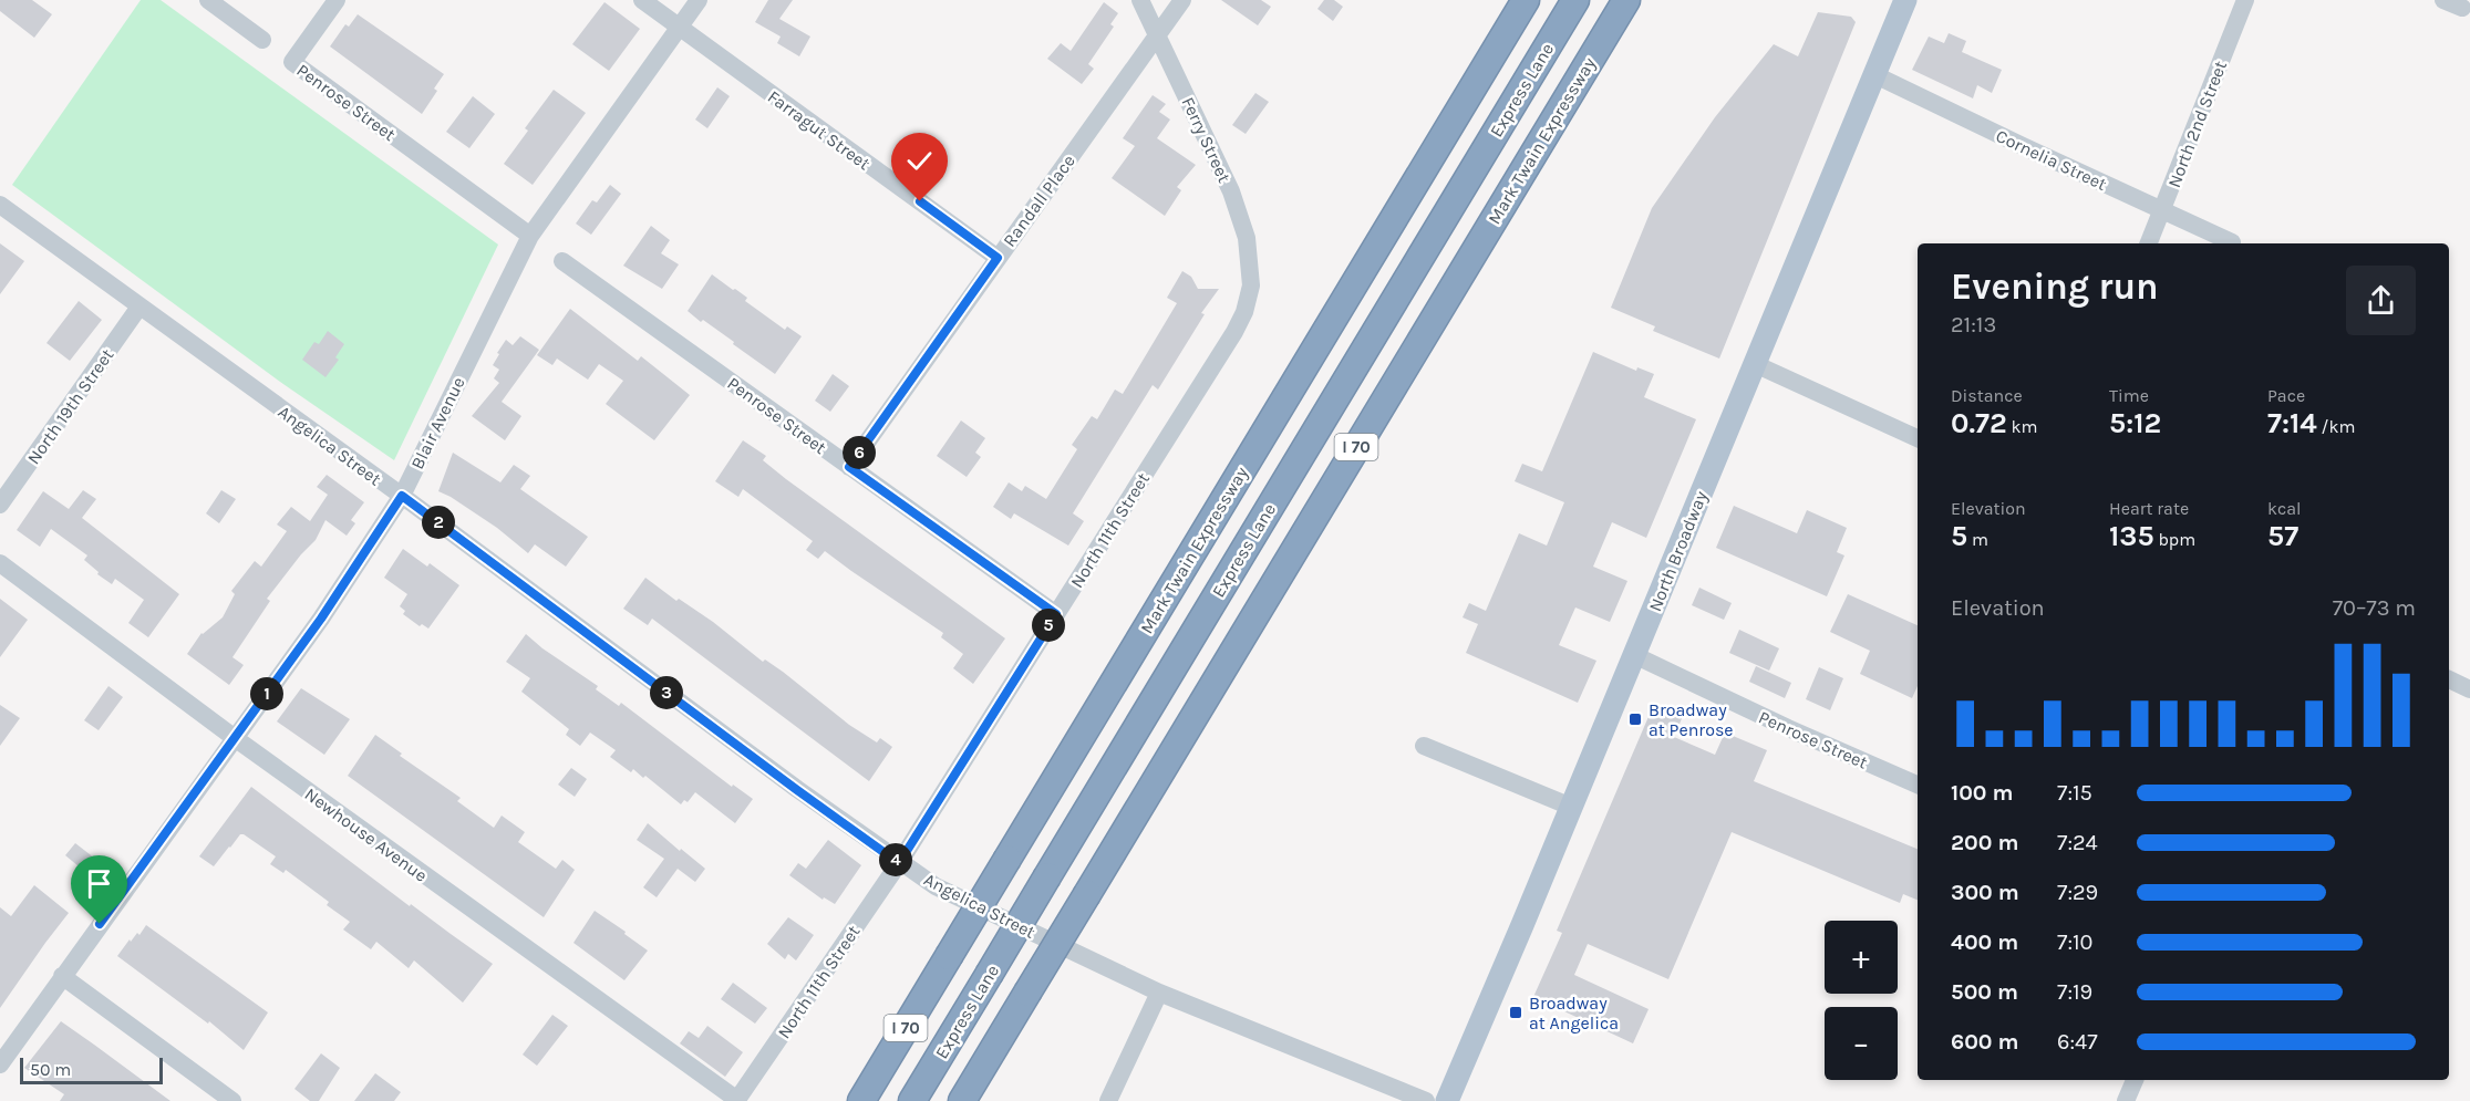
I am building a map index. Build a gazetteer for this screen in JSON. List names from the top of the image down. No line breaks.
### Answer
{"streets":{"highway":["Express Lane","Mark Twain Expressway","I 70"],"main road":["North Broadway"],"street":["Penrose Street","North 2nd Street","Farragut Street","Ferry Street","Cornelia Street","Randall Place","North 19th Street","Blair Avenue","Angelica Street","North 11th Street","Newhouse Avenue"]},"crossings":[["Penrose Street","Randall Place"],["Penrose Street","Blair Avenue"],["Penrose Street","North 11th Street"],["Penrose Street","North Broadway"],["North 2nd Street","Cornelia Street"],["Farragut Street","Randall Place"],["Farragut Street","Blair Avenue"],["Ferry Street","Randall Place"],["Ferry Street","North 11th Street"],["Cornelia Street","North Broadway"],["North 19th Street","Angelica Street"],["Blair Avenue","Angelica Street"],["Blair Avenue","Newhouse Avenue"],["Angelica Street","North 11th Street"],["North 11th Street","Newhouse Avenue"]],"places":{"transit":["Broadway at Penrose","Broadway at Angelica"]},"scale_bar":"50 m","page":{"heading":["Evening run","21:13"],"stats":[["Distance","0.72 km"],["Time","5:12"],["Pace","7:14 /km"],["Elevation","5 m"],["Heart rate","135 bpm"],["kcal","57"]],"pins":["6","2","5","3","1","4"],"chart":["Elevation","70–73 m"],"list":[{"name":"100 m","note":"7:15"},{"name":"200 m","note":"7:24"},{"name":"300 m","note":"7:29"},{"name":"400 m","note":"7:10"},{"name":"500 m","note":"7:19"},{"name":"600 m","note":"6:47"}],"map_buttons":["+","−"],"scale":"50 m"}}
